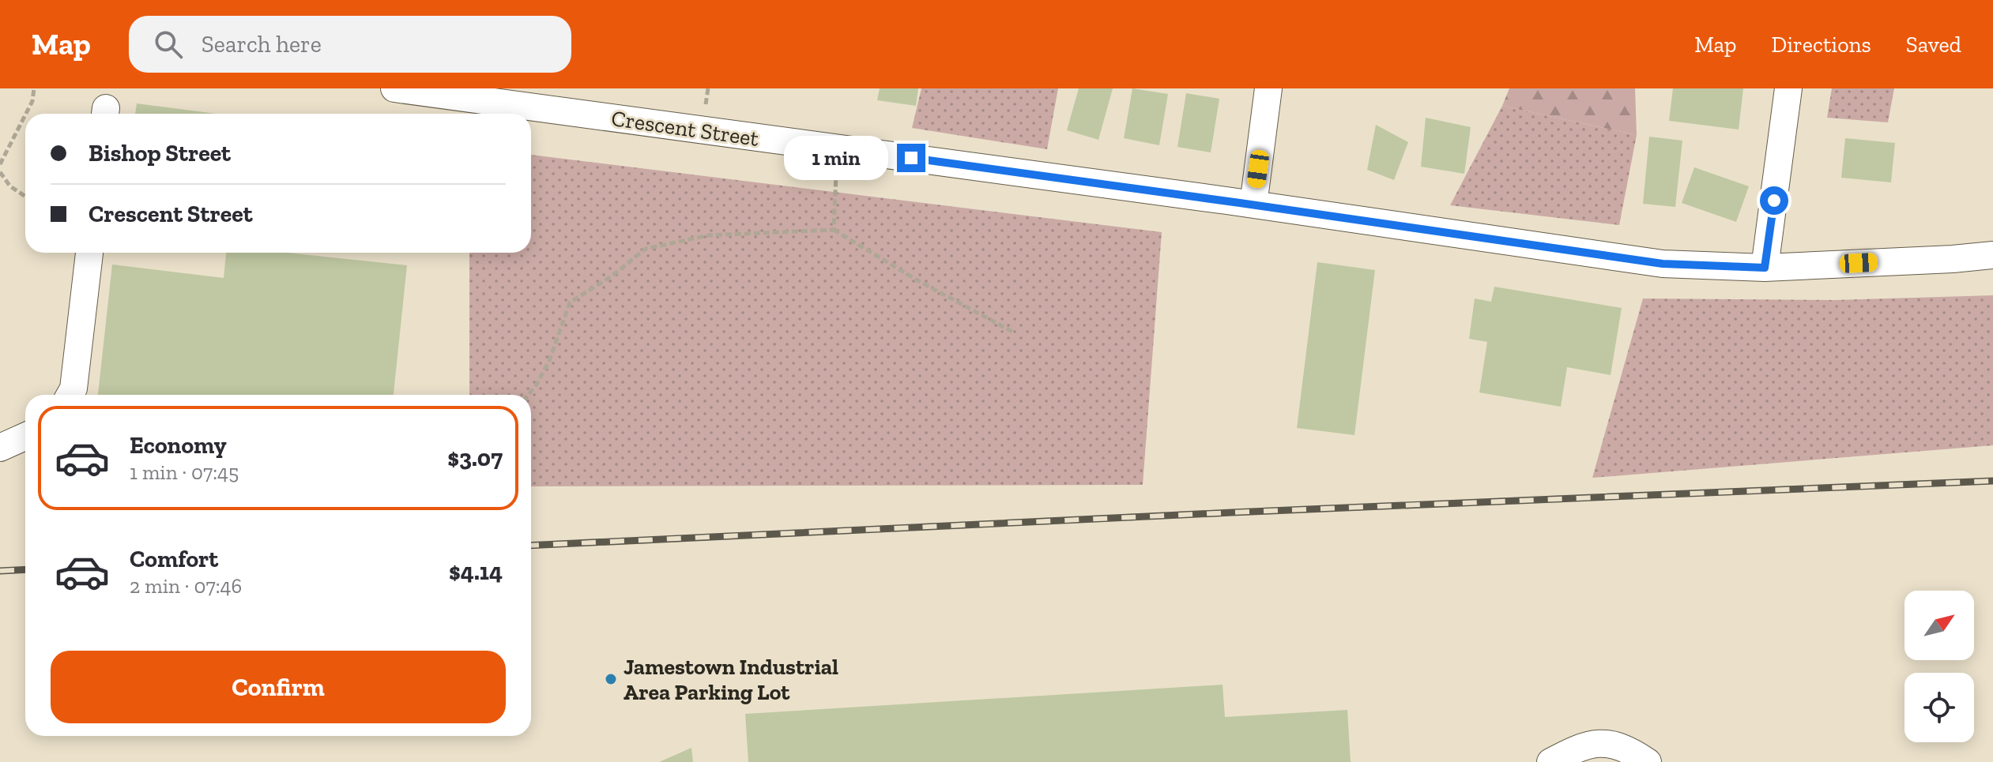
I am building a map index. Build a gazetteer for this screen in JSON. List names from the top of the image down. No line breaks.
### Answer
{"streets":{"street":["Crescent Street"]},"places":["Jamestown Industrial Area Parking Lot"],"north":"top right","page":{"header":"Map","search":"Search here","nav":["Map","Directions","Saved"],"banner":["Bishop Street","Crescent Street"],"bubble":"1 min","list":[{"name":"Economy","note":"1 min · 07:45","value":"$3.07"},{"name":"Comfort","note":"2 min · 07:46","value":"$4.14"}],"buttons":"Confirm"}}
